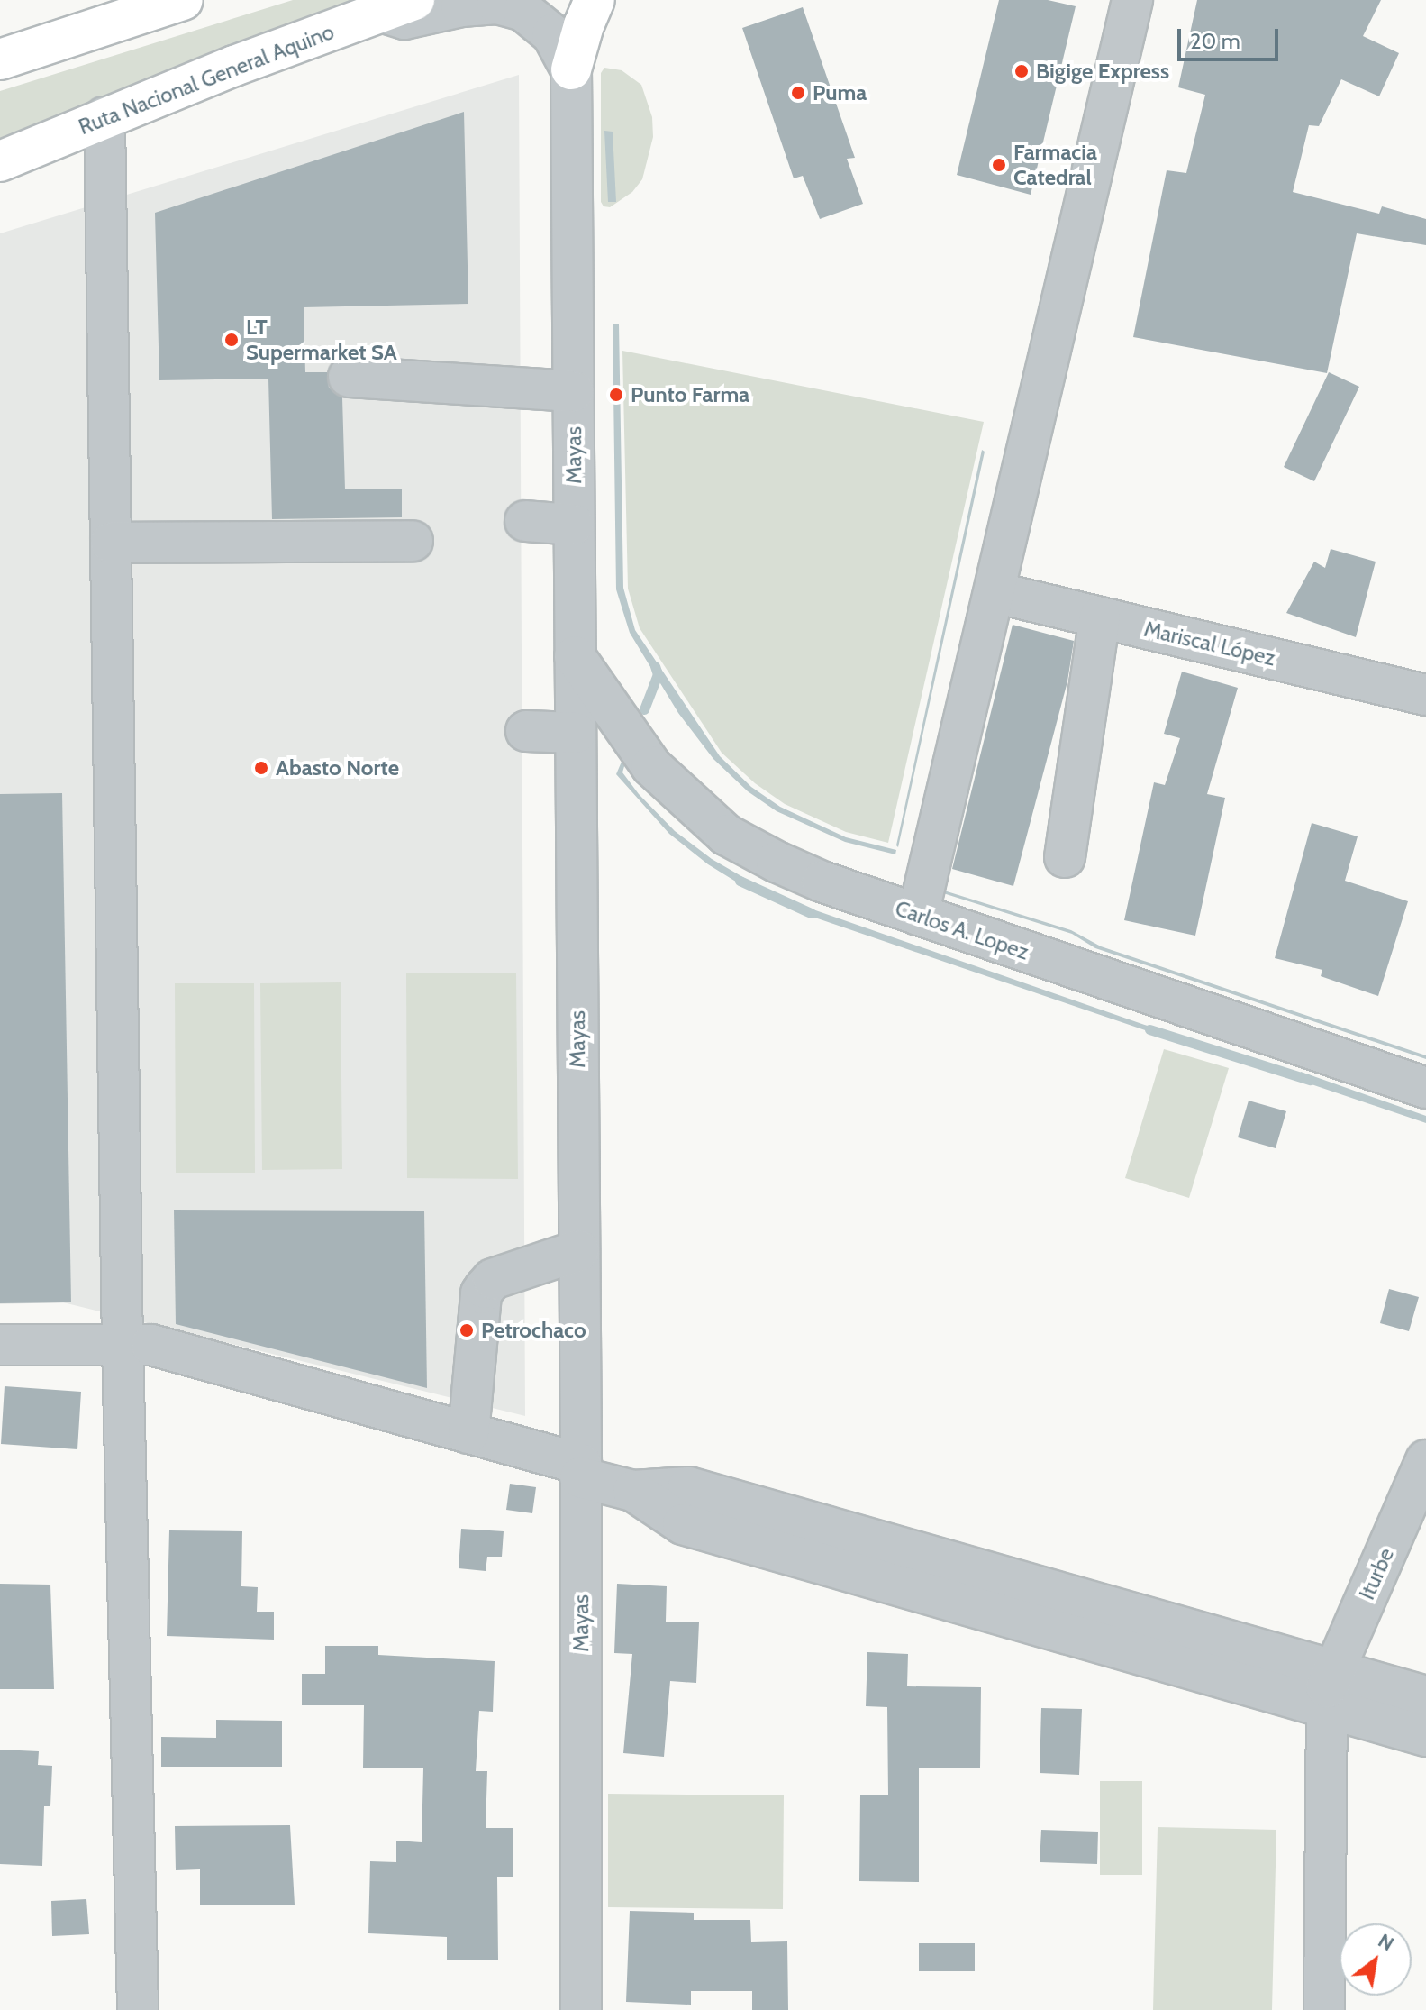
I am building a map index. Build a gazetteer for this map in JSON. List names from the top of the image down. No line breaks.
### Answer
{"streets":{"highway":["Ruta Nacional General Aquino"],"street":["Mayas","Mariscal López","Carlos A. Lopez","Iturbe"]},"crossings":[["Mayas","Carlos A. Lopez"]],"places":["Bigige Express","Puma","Farmacia Catedral","LT Supermarket SA","Punto Farma","Abasto Norte","Petrochaco"],"scale_bar":"20 m","north":"top right"}
